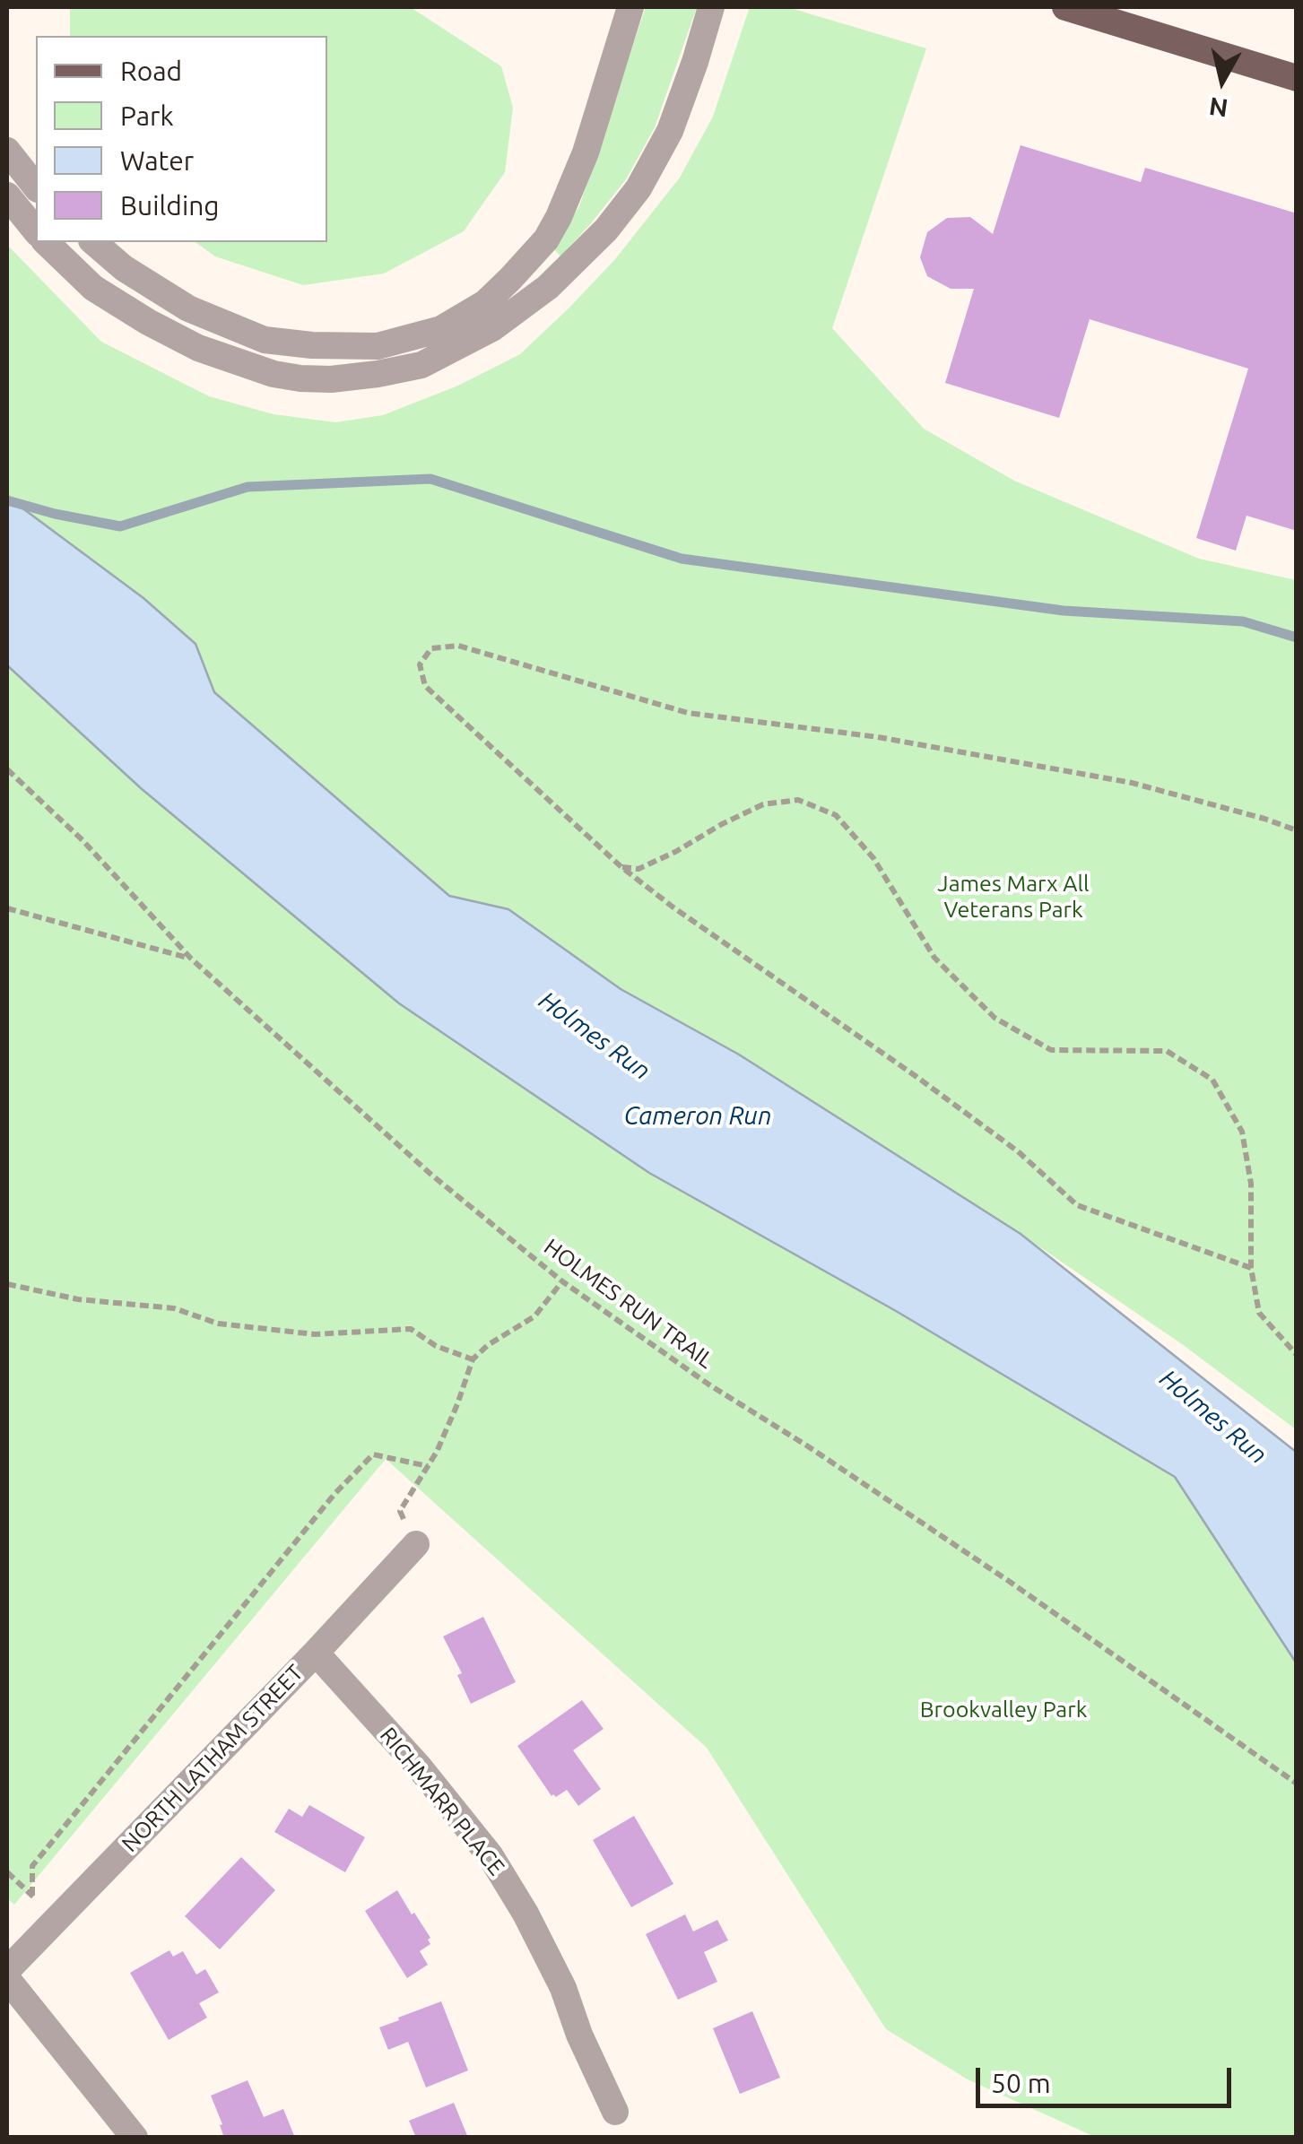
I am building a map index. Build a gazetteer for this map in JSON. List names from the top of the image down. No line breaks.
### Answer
{"streets":{"street":["NORTH LATHAM STREET","RICHMARR PLACE"],"path":["HOLMES RUN TRAIL"]},"crossings":[["NORTH LATHAM STREET","RICHMARR PLACE"]],"water":["Holmes Run","Cameron Run"],"parks":["James Marx All Veterans Park","Brookvalley Park"],"legend":["Road","Park","Water","Building"],"scale_bar":"50 m","north":"bottom"}
